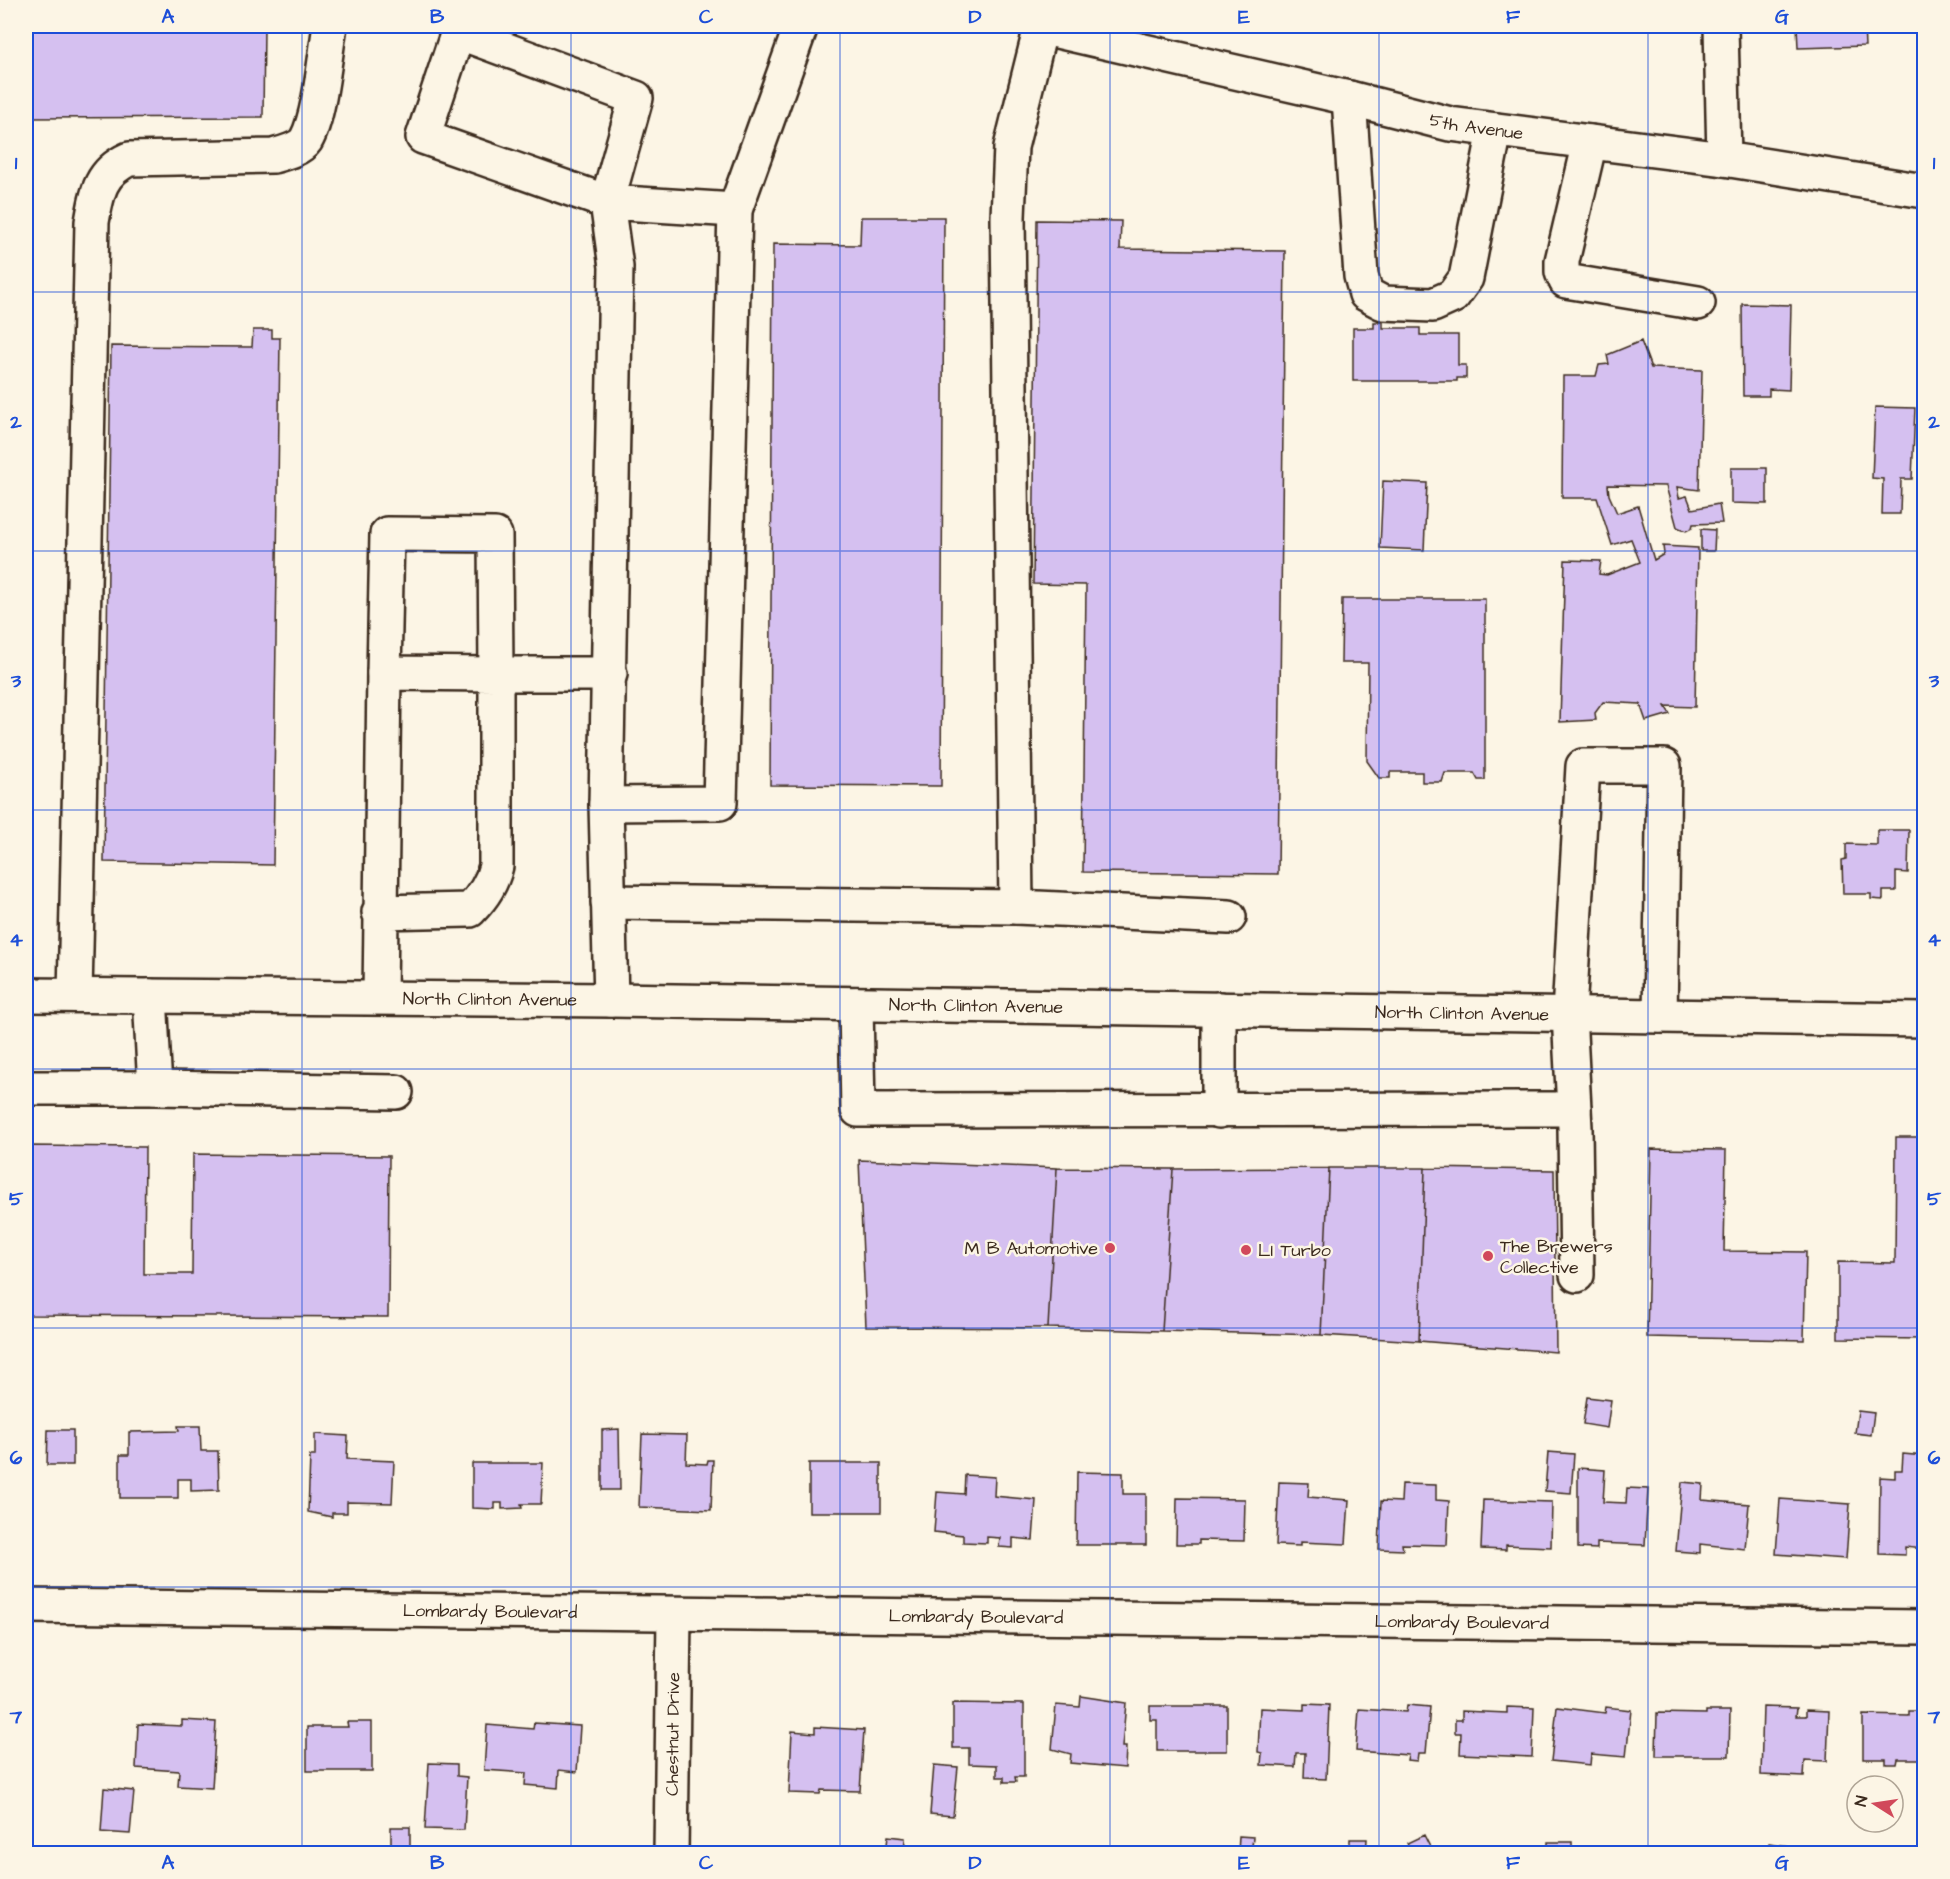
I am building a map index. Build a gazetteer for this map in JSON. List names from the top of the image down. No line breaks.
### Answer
{"streets":{"street":["5th Avenue","North Clinton Avenue","Lombardy Boulevard","Chestnut Drive"]},"crossings":[["Lombardy Boulevard","Chestnut Drive"]],"places":["M B Automotive","LI Turbo","The Brewers Collective"],"north":"left","grid":{"columns":["A","B","C","D","E","F","G"],"rows":["1","2","3","4","5","6","7"]}}
